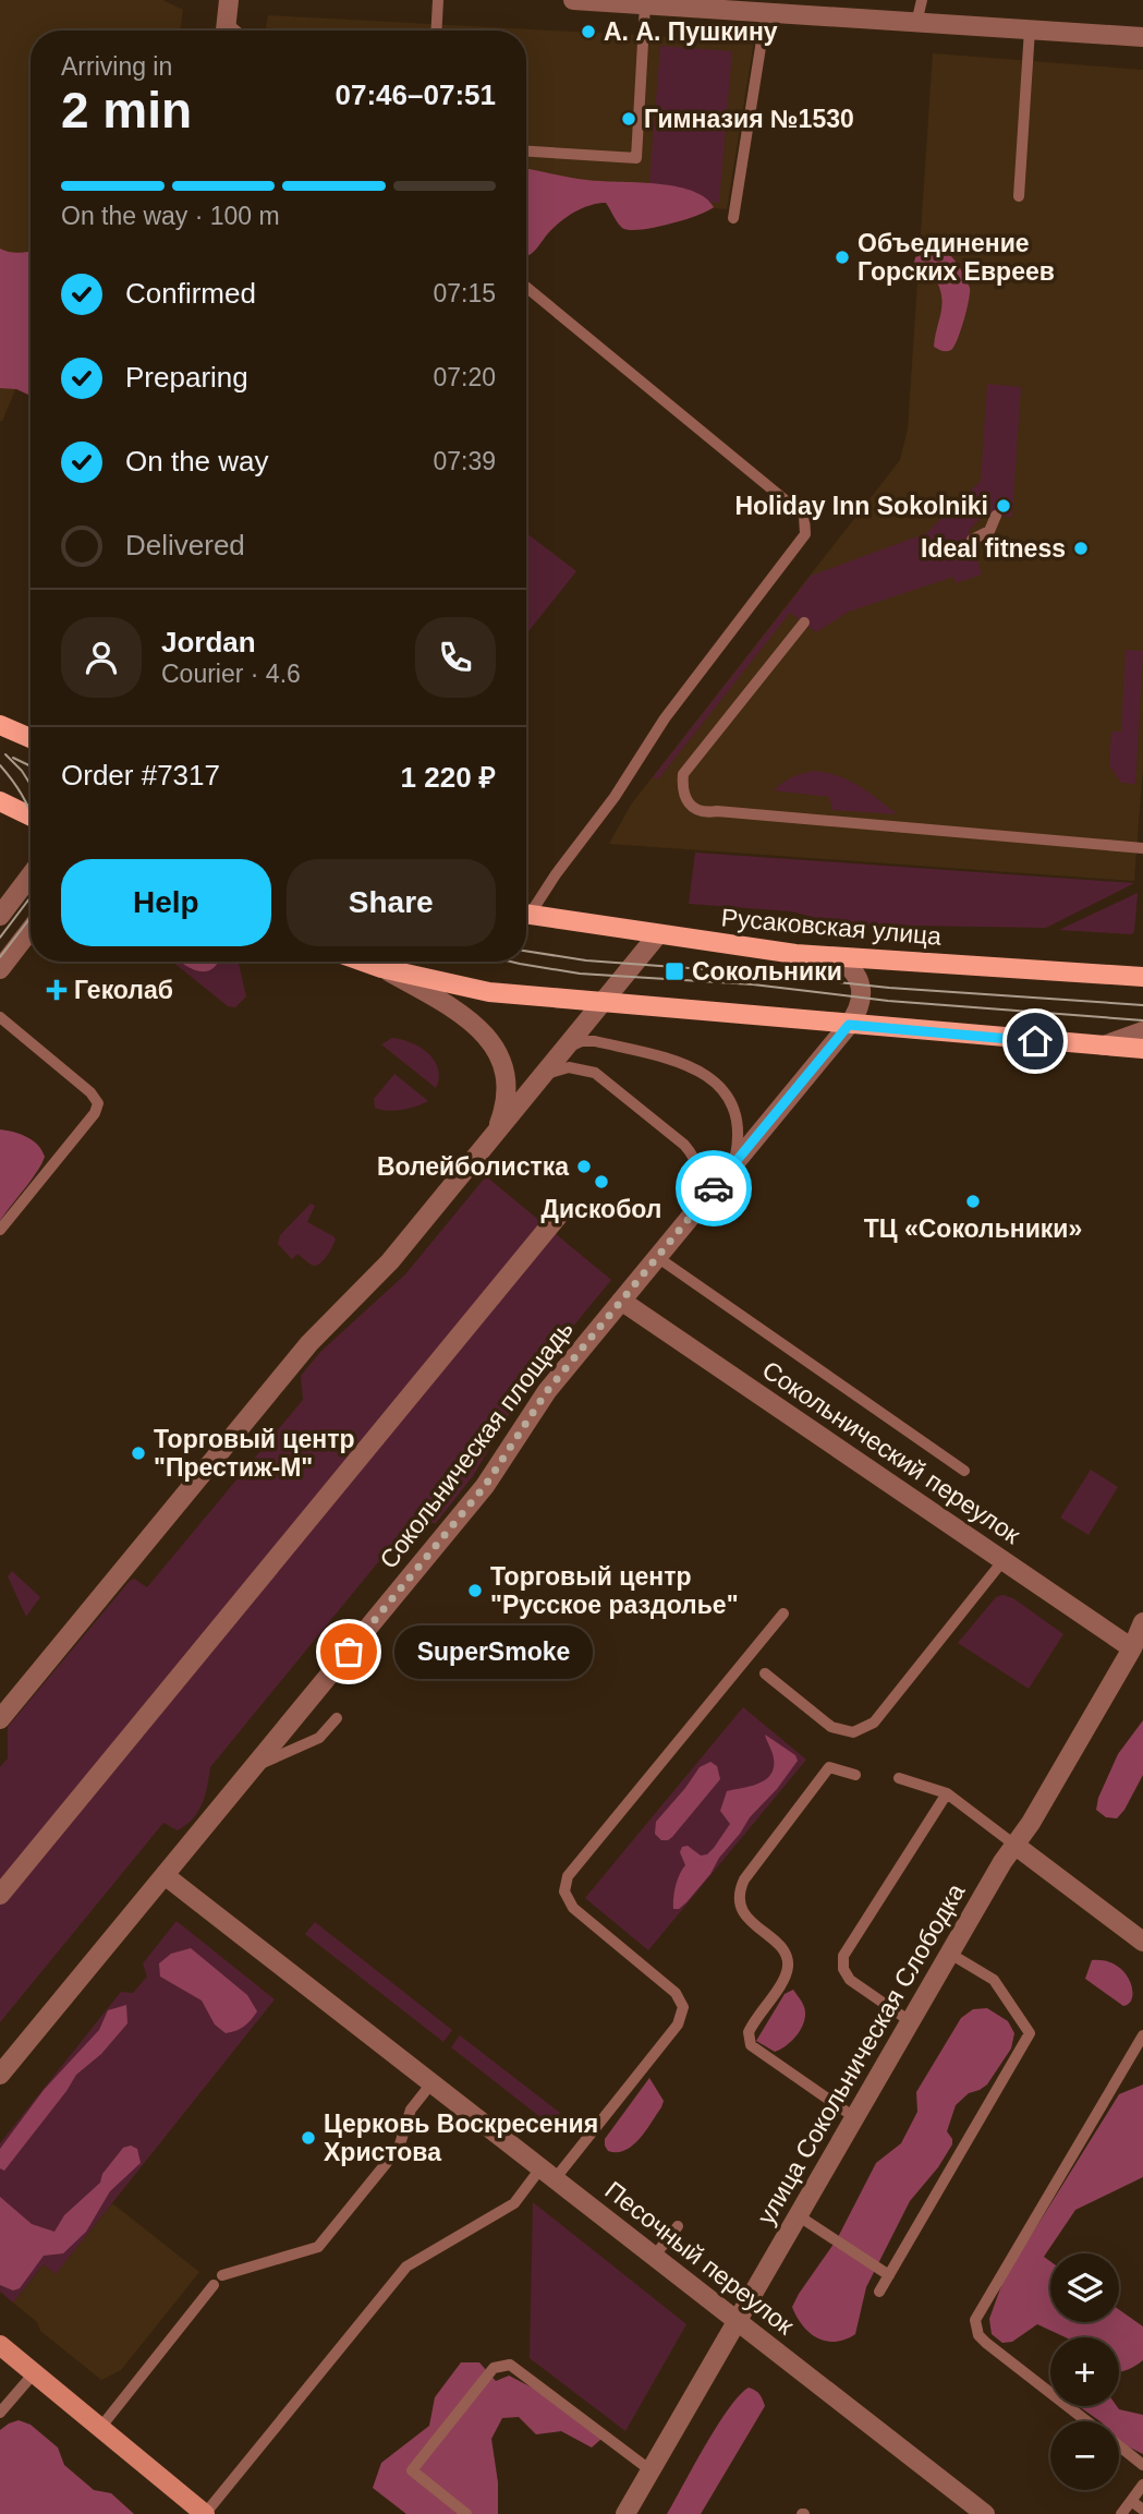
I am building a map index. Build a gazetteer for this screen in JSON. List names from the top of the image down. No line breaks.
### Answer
{"streets":{"main road":["Русаковская улица"],"street":["Сокольническая площадь","Сокольнический переулок","улица Сокольническая Слободка","Песочный переулок"]},"crossings":[["Сокольническая площадь","Сокольнический переулок"],["Сокольническая площадь","Песочный переулок"],["Сокольнический переулок","улица Сокольническая Слободка"],["улица Сокольническая Слободка","Песочный переулок"]],"places":{"other":["А. А. Пушкину","Гимназия №1530","Объединение Горских Евреев","Holiday Inn Sokolniki","Ideal fitness","Волейболистка","Дискобол","ТЦ «Сокольники»","Торговый центр \"Престиж-М\"","Торговый центр \"Русское раздолье\"","SuperSmoke","Церковь Воскресения Христова"],"transit":["Сокольники"],"health":["Геколаб"]},"page":{"heading":["2 min","Arriving in","07:46–07:51"],"panel":["Jordan","Courier · 4.6","Order #7317","1 220 ₽"],"bar":"On the way · 100 m","list":[["Confirmed","07:15"],["Preparing","07:20"],["On the way","07:39"],"Delivered"],"buttons":["Help","Share"],"bubble":"SuperSmoke","map_buttons":["+","−"]}}
